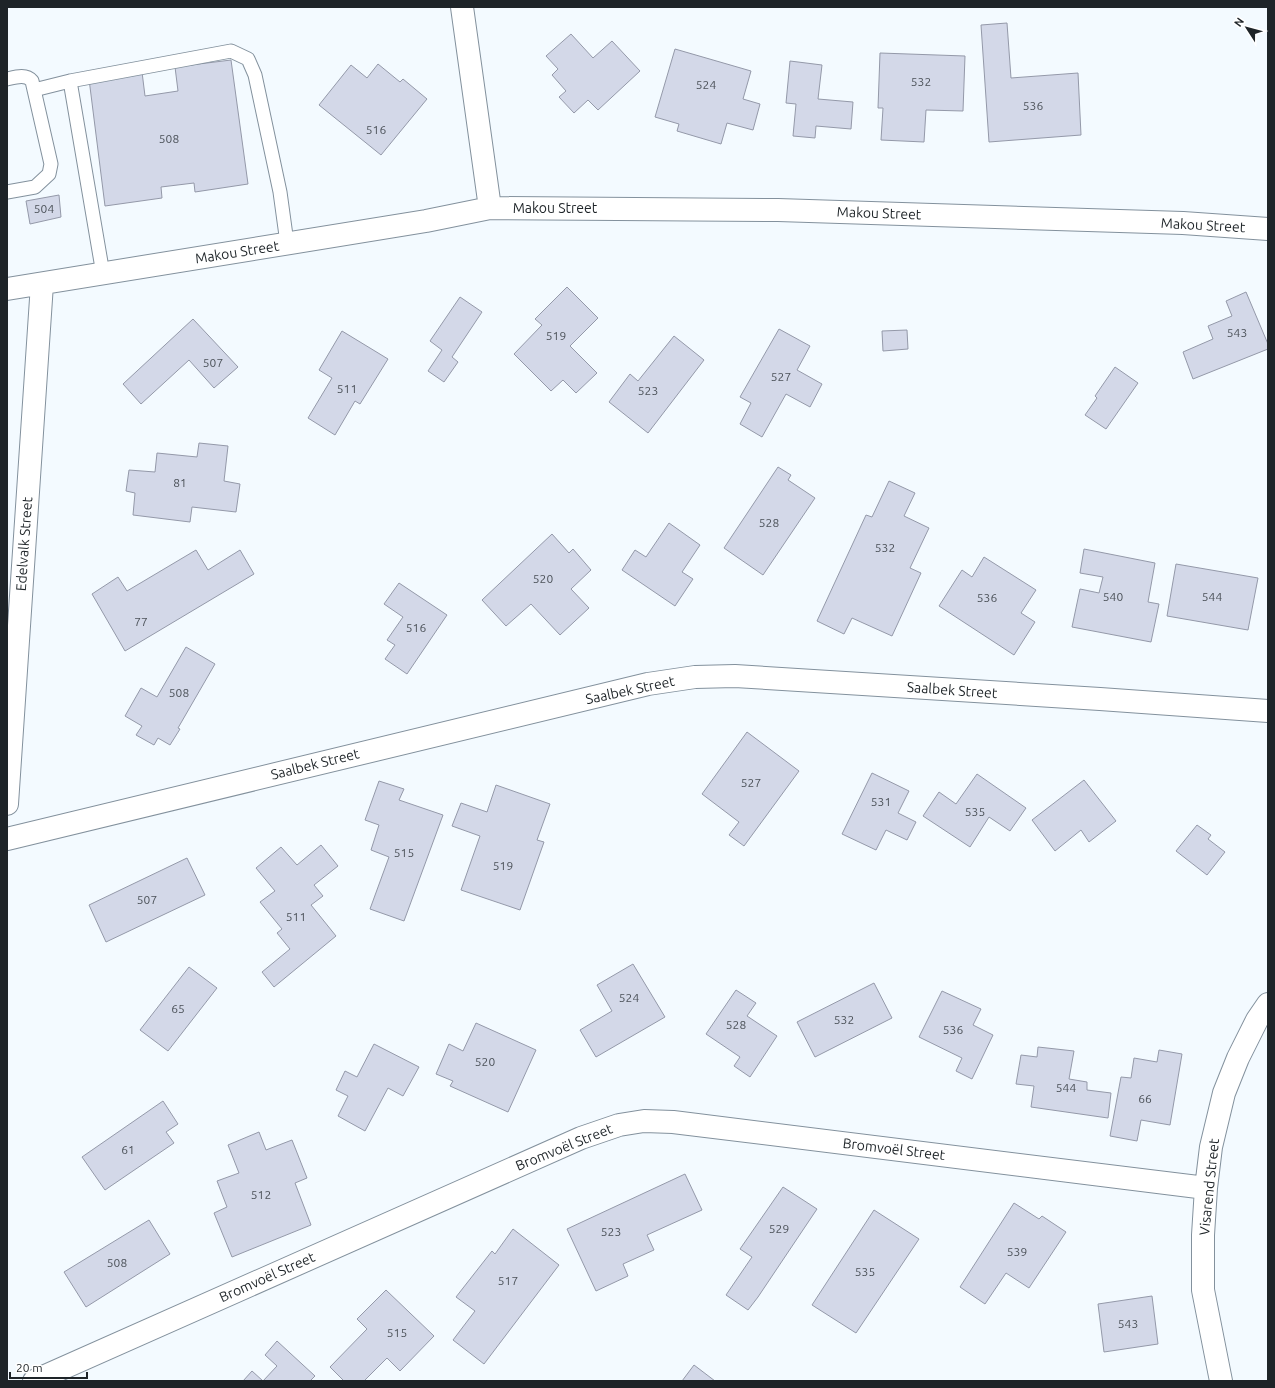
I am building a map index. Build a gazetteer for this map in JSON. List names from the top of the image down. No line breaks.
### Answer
{"streets":{"street":["Makou Street","Edelvalk Street","Saalbek Street","Bromvoël Street","Visarend Street"]},"crossings":[["Makou Street","Edelvalk Street"],["Bromvoël Street","Visarend Street"]],"house_numbers":["532","524","536","516","508","504","543","519","507","527","511","523","81","528","532","520","540","544","536","77","516","508","527","531","535","515","519","507","511","524","65","532","528","536","520","544","66","61","512","529","523","539","508","535","517","543","515"],"scale_bar":"20 m","north":"top left"}
